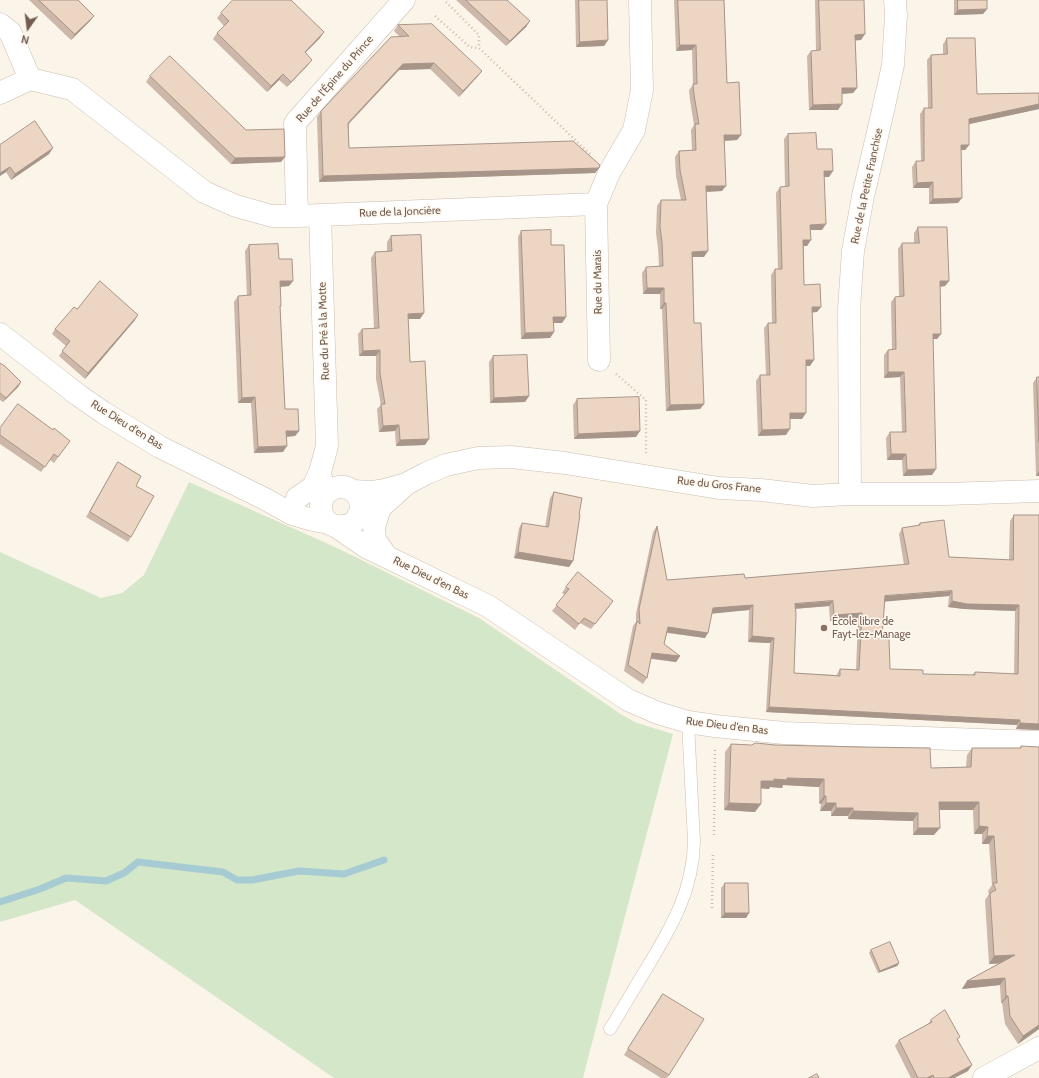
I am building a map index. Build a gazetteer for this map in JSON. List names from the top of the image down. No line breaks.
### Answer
{"streets":{"street":["Rue de l'Épine du Prince","Rue de la Petite Franchise","Rue de la Joncière","Rue du Marais","Rue du Pré à la Motte","Rue Dieu d'en Bas","Rue du Gros Frane"]},"crossings":[["Rue de l'Épine du Prince","Rue de la Joncière"],["Rue de la Petite Franchise","Rue du Gros Frane"],["Rue de la Joncière","Rue du Marais"],["Rue de la Joncière","Rue du Pré à la Motte"],["Rue du Pré à la Motte","Rue Dieu d'en Bas"],["Rue du Pré à la Motte","Rue du Gros Frane"],["Rue Dieu d'en Bas","Rue du Gros Frane"]],"places":["École libre de Fayt-lez-Manage"],"north":"bottom"}
